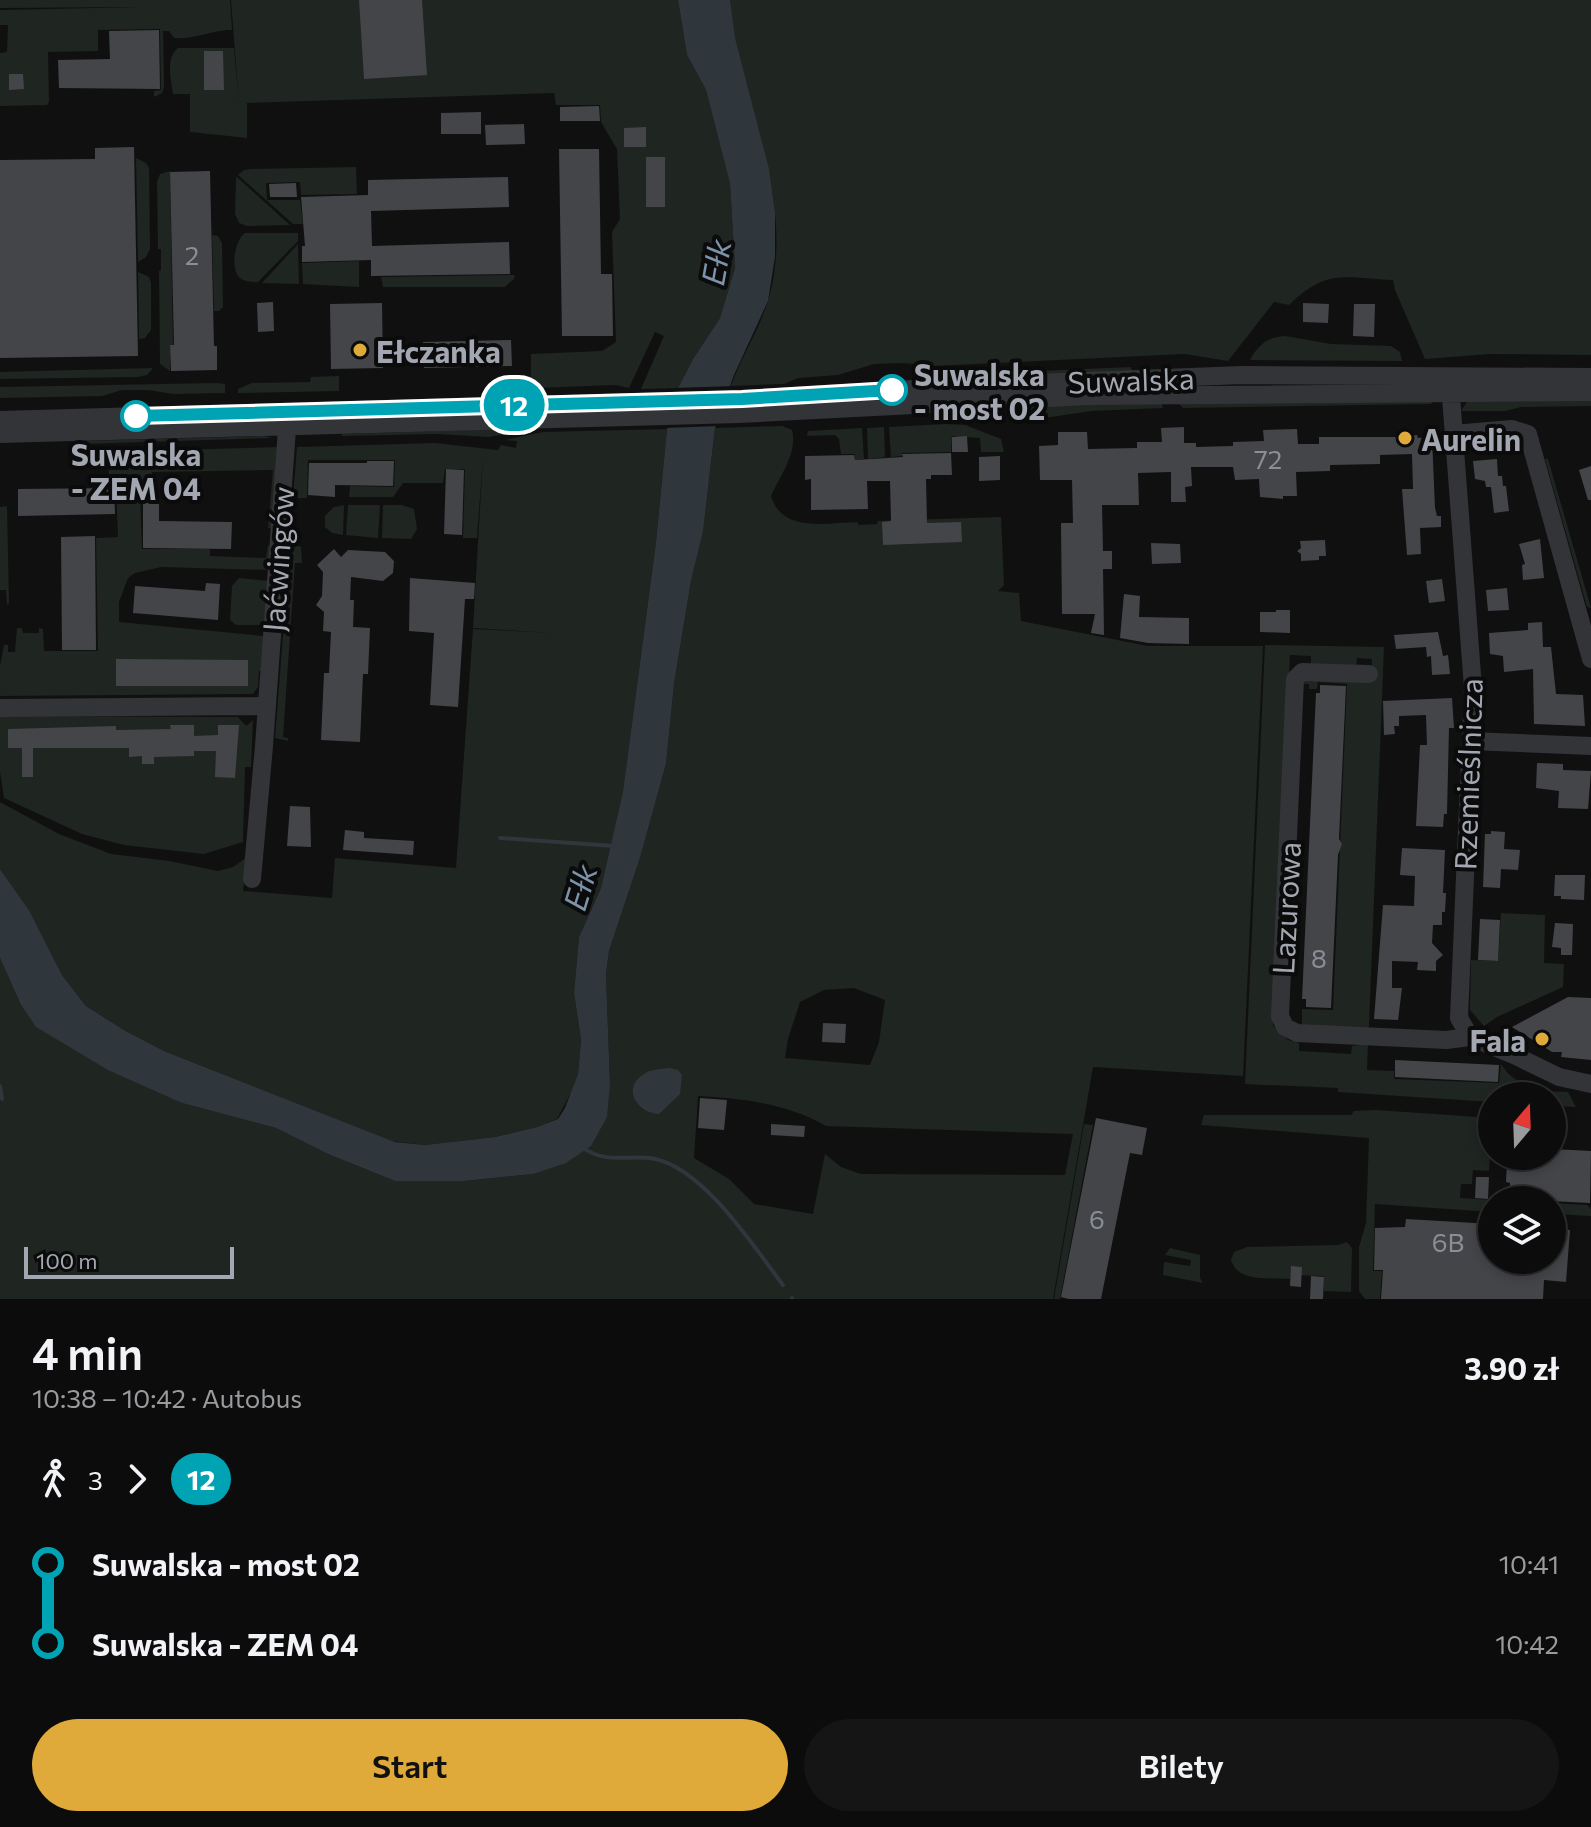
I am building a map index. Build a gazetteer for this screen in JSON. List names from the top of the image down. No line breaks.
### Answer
{"streets":{"street":["Suwalska","Jaćwingów","Rzemieślnicza","Lazurowa"]},"crossings":[["Suwalska","Jaćwingów"],["Suwalska","Rzemieślnicza"],["Rzemieślnicza","Lazurowa"]],"water":["Ełk"],"places":["Ełczanka","Suwalska - most 02","Suwalska - ZEM 04","Aurelin","Fala"],"lines":["bus line 12"],"house_numbers":["2","72","8","6","6B"],"scale_bar":"100 m","north":"top","page":{"on_map":"12","scale":"100 m","heading":["4 min","10:38 – 10:42 · Autobus","3.90 zł"],"legs":["3","12"],"list":[{"name":"Suwalska - most 02","value":"10:41"},{"name":"Suwalska - ZEM 04","value":"10:42"}],"buttons":["Start","Bilety"]}}
